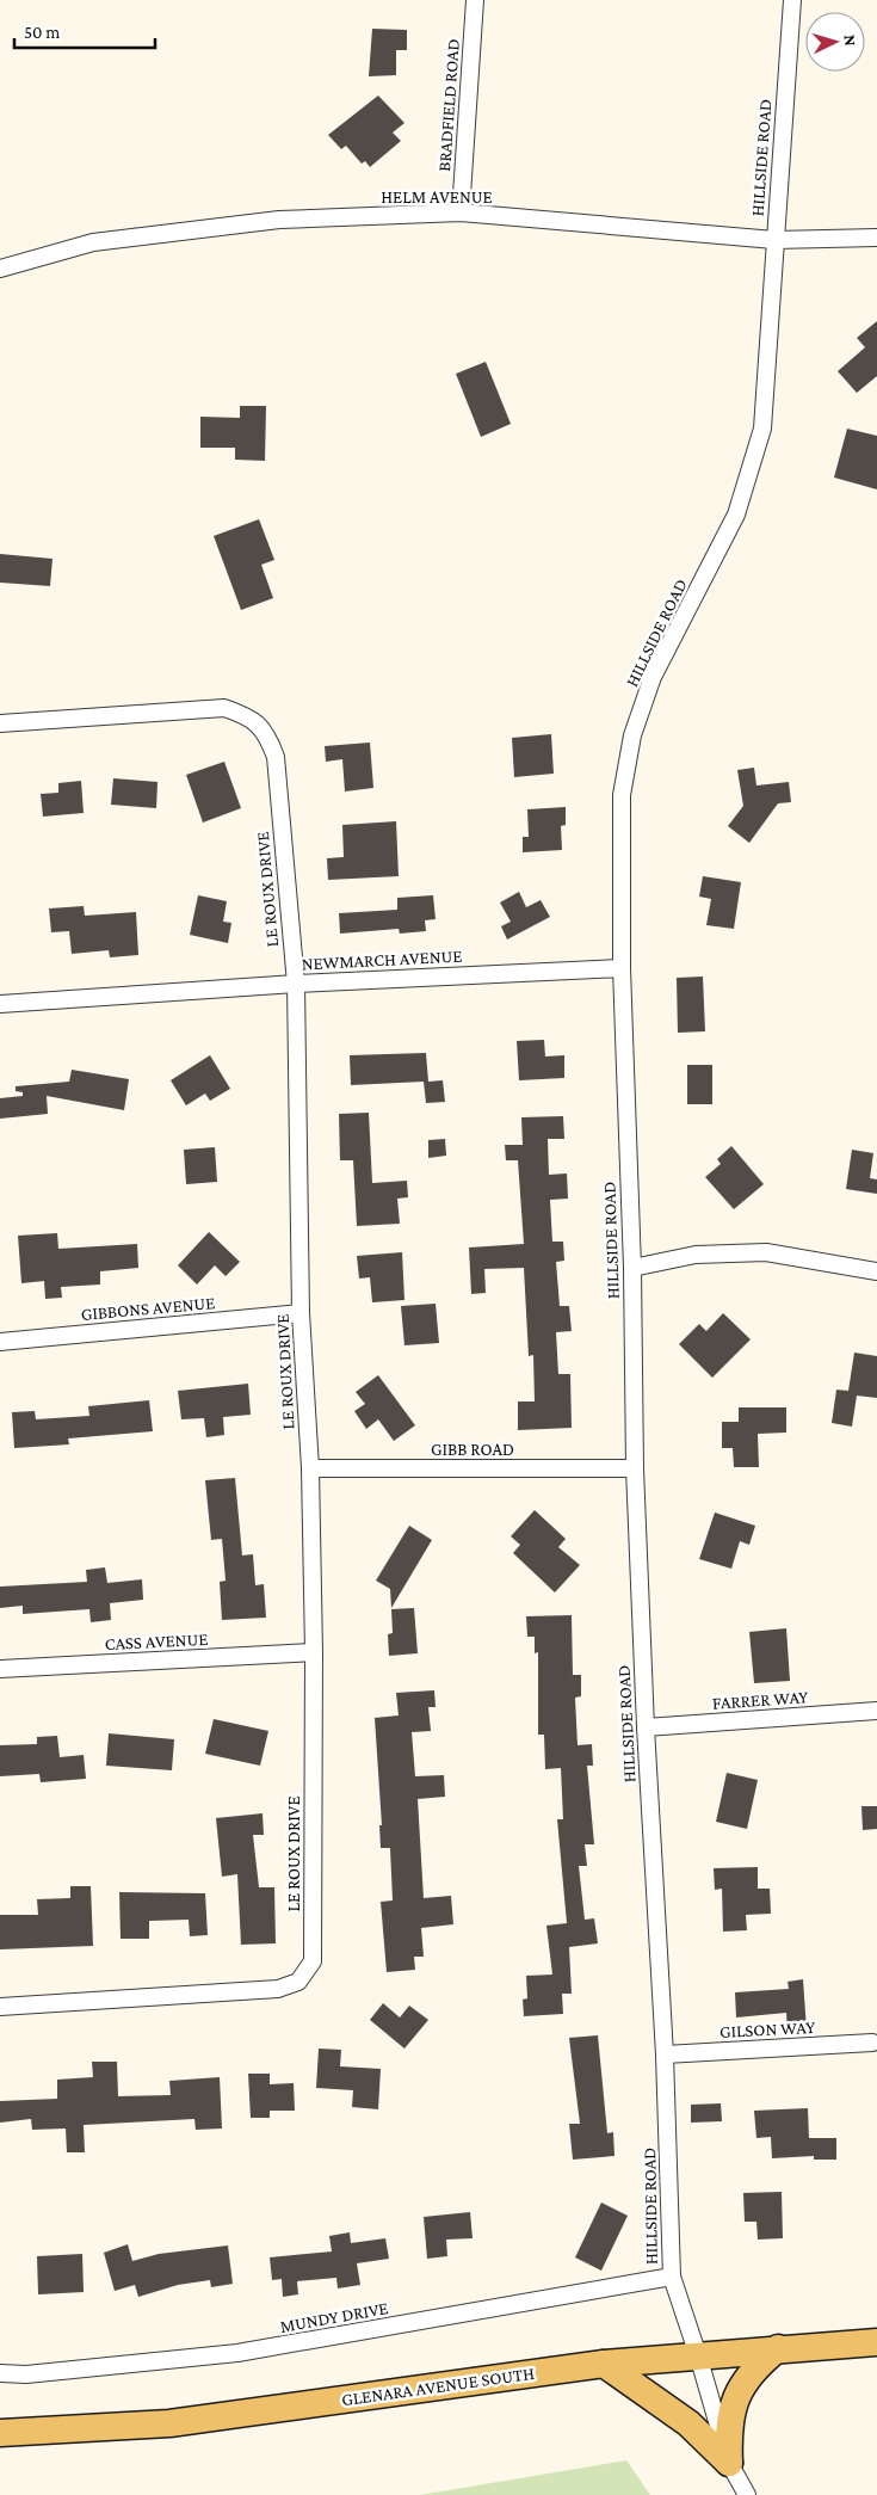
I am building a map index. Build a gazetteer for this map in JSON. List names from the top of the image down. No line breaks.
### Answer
{"streets":{"main road":["GLENARA AVENUE SOUTH"],"street":["BRADFIELD ROAD","HILLSIDE ROAD","HELM AVENUE","LE ROUX DRIVE","NEWMARCH AVENUE","GIBBONS AVENUE","GIBB ROAD","CASS AVENUE","FARRER WAY","GILSON WAY","MUNDY DRIVE"]},"crossings":[["BRADFIELD ROAD","HELM AVENUE"],["HILLSIDE ROAD","HELM AVENUE"],["HILLSIDE ROAD","NEWMARCH AVENUE"],["HILLSIDE ROAD","GIBB ROAD"],["HILLSIDE ROAD","FARRER WAY"],["HILLSIDE ROAD","GILSON WAY"],["HILLSIDE ROAD","MUNDY DRIVE"],["HILLSIDE ROAD","GLENARA AVENUE SOUTH"],["LE ROUX DRIVE","NEWMARCH AVENUE"],["LE ROUX DRIVE","GIBBONS AVENUE"],["LE ROUX DRIVE","GIBB ROAD"],["LE ROUX DRIVE","CASS AVENUE"]],"scale_bar":"50 m","north":"right"}
